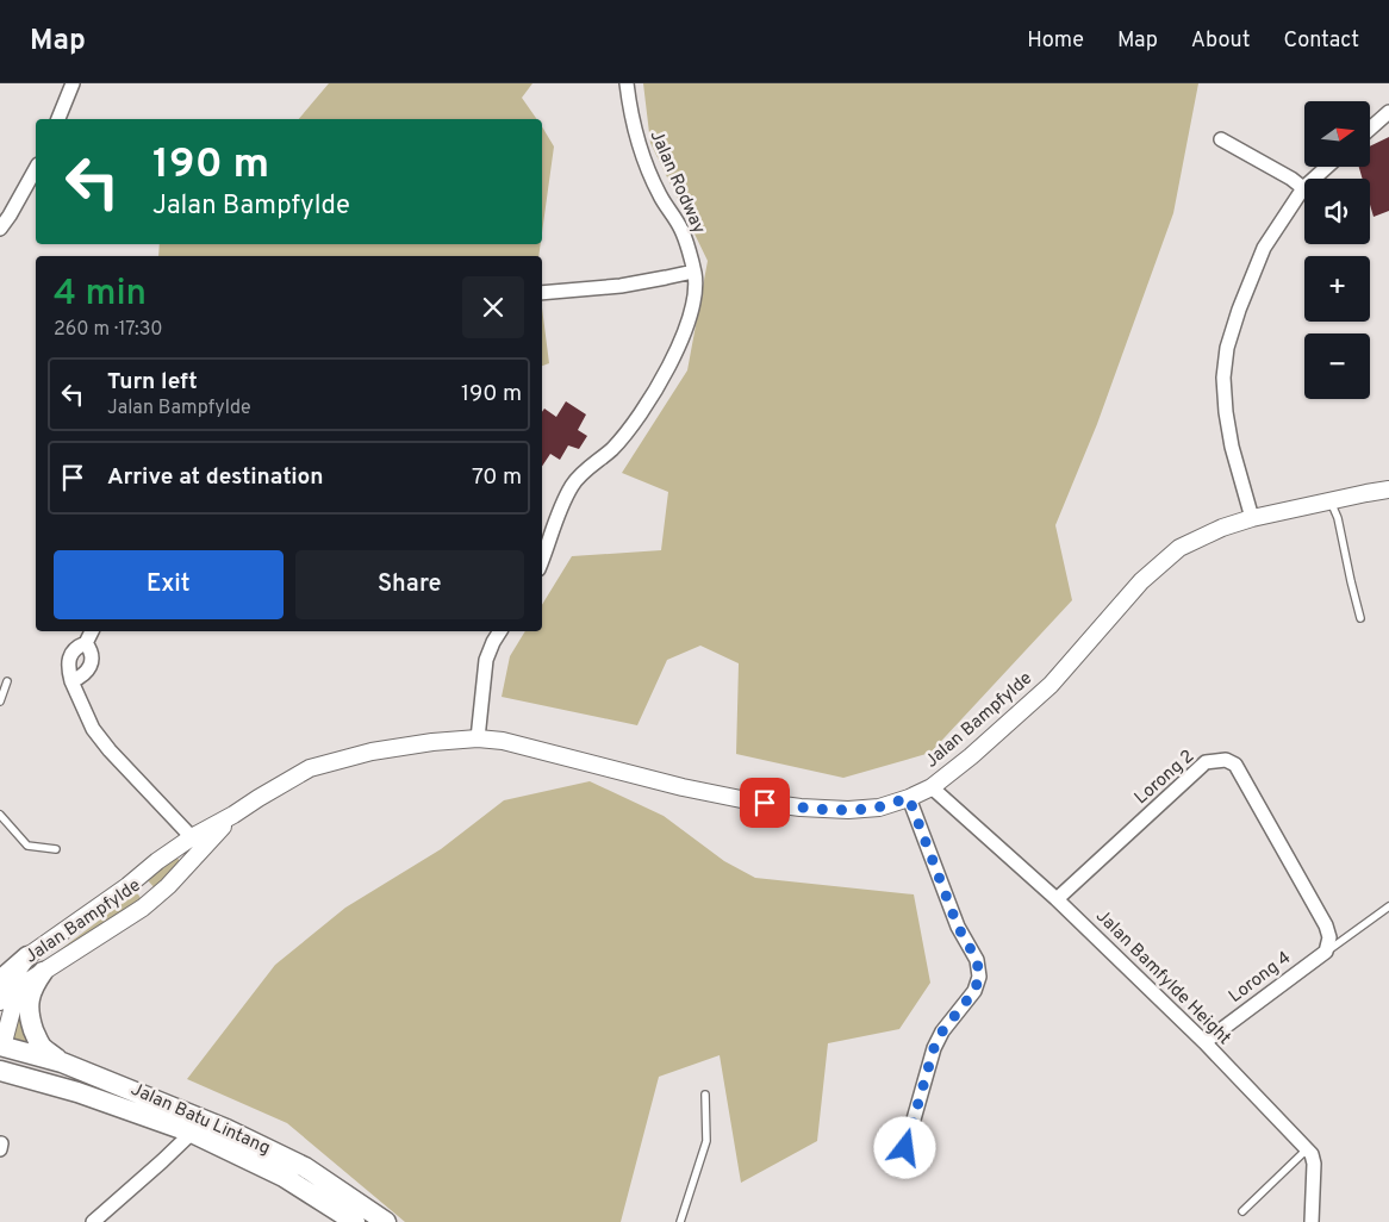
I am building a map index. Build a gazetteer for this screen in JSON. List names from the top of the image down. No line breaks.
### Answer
{"streets":{"main road":["Jalan Batu Lintang"],"street":["Jalan Rodway","Jalan Bampfylde","Lorong 2","Jalan Bamfylde Height","Lorong 4"]},"crossings":[["Jalan Bampfylde","Jalan Bamfylde Height"],["Jalan Bampfylde","Jalan Batu Lintang"],["Lorong 2","Jalan Bamfylde Height"],["Lorong 2","Lorong 4"],["Jalan Bamfylde Height","Lorong 4"]],"north":"right","page":{"header":"Map","nav":["Home","Map","About","Contact"],"map_buttons":["+","−"],"turn":["190 m","Jalan Bampfylde"],"heading":["4 min","260 m · 17:30"],"list":[{"name":"Turn left","note":"Jalan Bampfylde","value":"190 m"},{"name":"Arrive at destination","value":"70 m"}],"buttons":["Exit","Share"]}}
